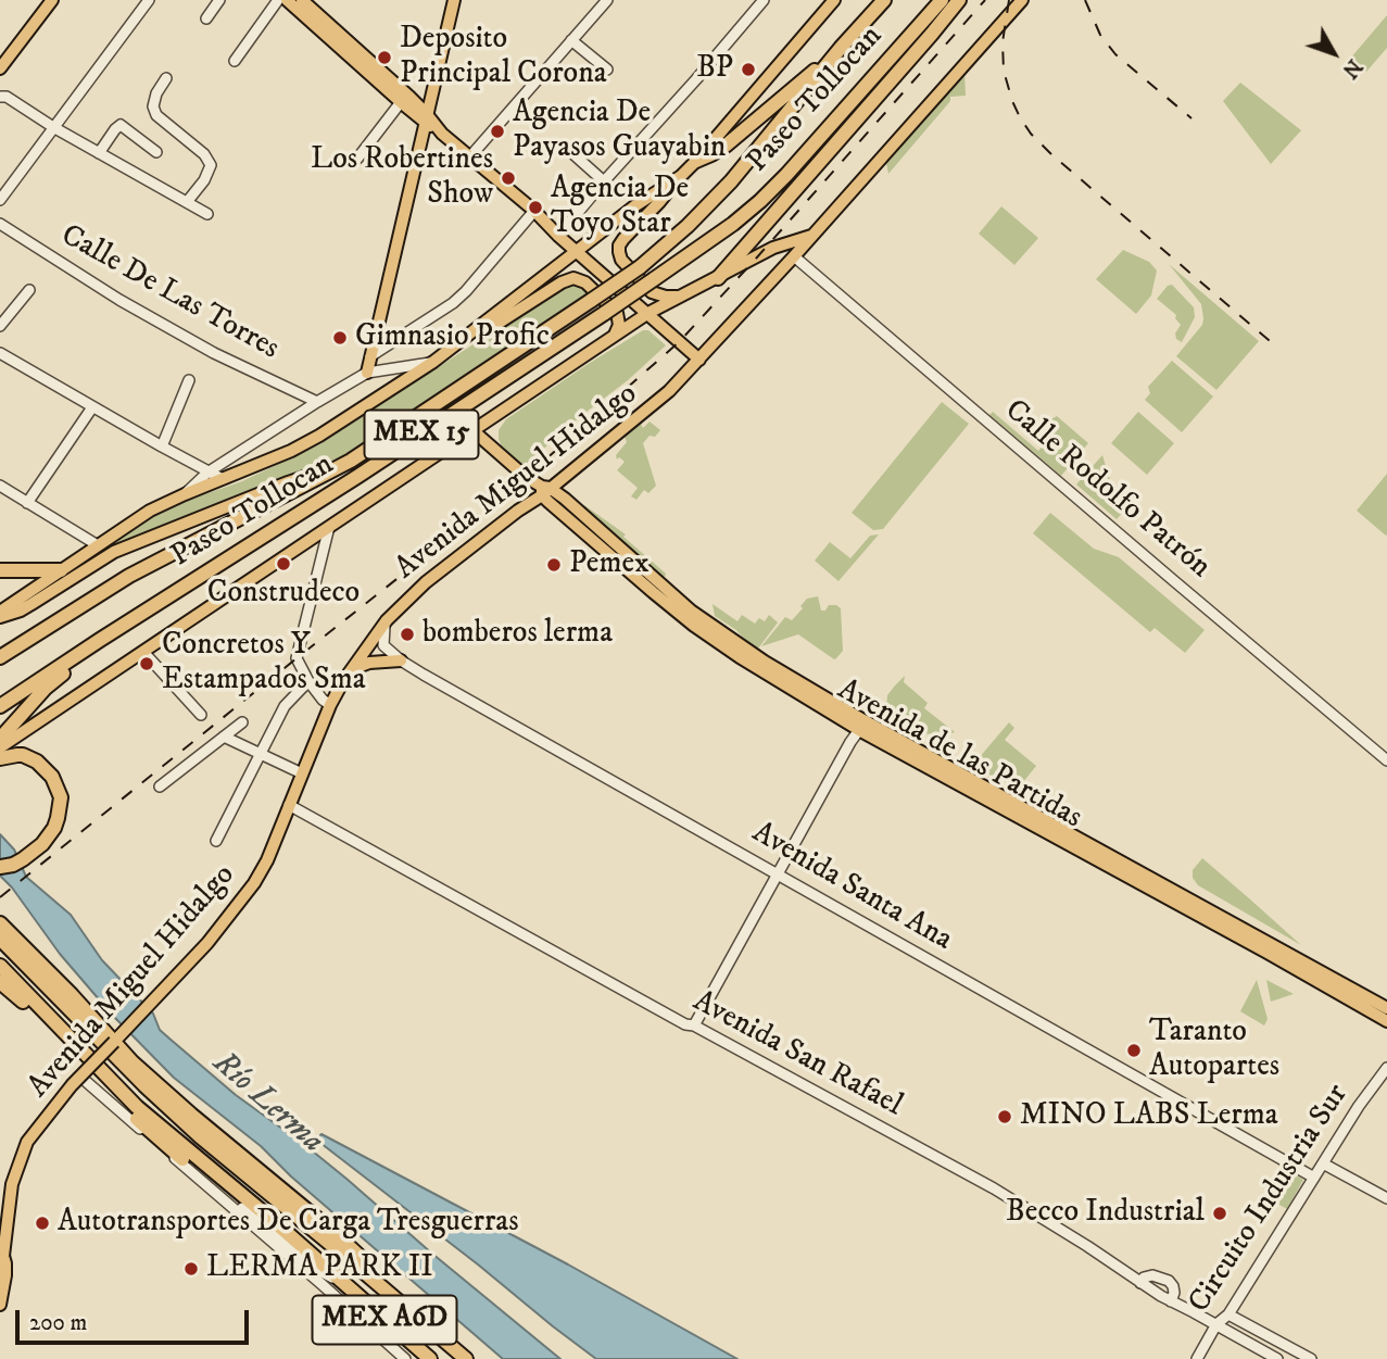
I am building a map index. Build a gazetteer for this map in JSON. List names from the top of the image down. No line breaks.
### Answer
{"streets":{"highway":["Paseo Tollocan","MEX 15","MEX A6D"],"main road":["Avenida Miguel Hidalgo","Avenida de las Partidas"],"street":["Calle De Las Torres","Calle Rodolfo Patrón","Avenida Santa Ana","Avenida San Rafael","Circuito Industria Sur"]},"crossings":[["Avenida Miguel Hidalgo","Calle Rodolfo Patrón"],["Avenida Miguel Hidalgo","Avenida de las Partidas"],["Avenida Miguel Hidalgo","Avenida San Rafael"],["Avenida Santa Ana","Circuito Industria Sur"],["Avenida San Rafael","Circuito Industria Sur"]],"water":["Río Lerma"],"places":["Deposito Principal Corona","BP","Agencia De Payasos Guayabin","Los Robertines Show","Agencia De Toyo Star","Gimnasio Profic","Construdeco","Pemex","bomberos lerma","Concretos Y Estampados Sma","Taranto Autopartes","MINO LABS Lerma","Becco Industrial","Autotransportes De Carga Tresguerras","LERMA PARK II"],"scale_bar":"200 m","north":"bottom right"}
